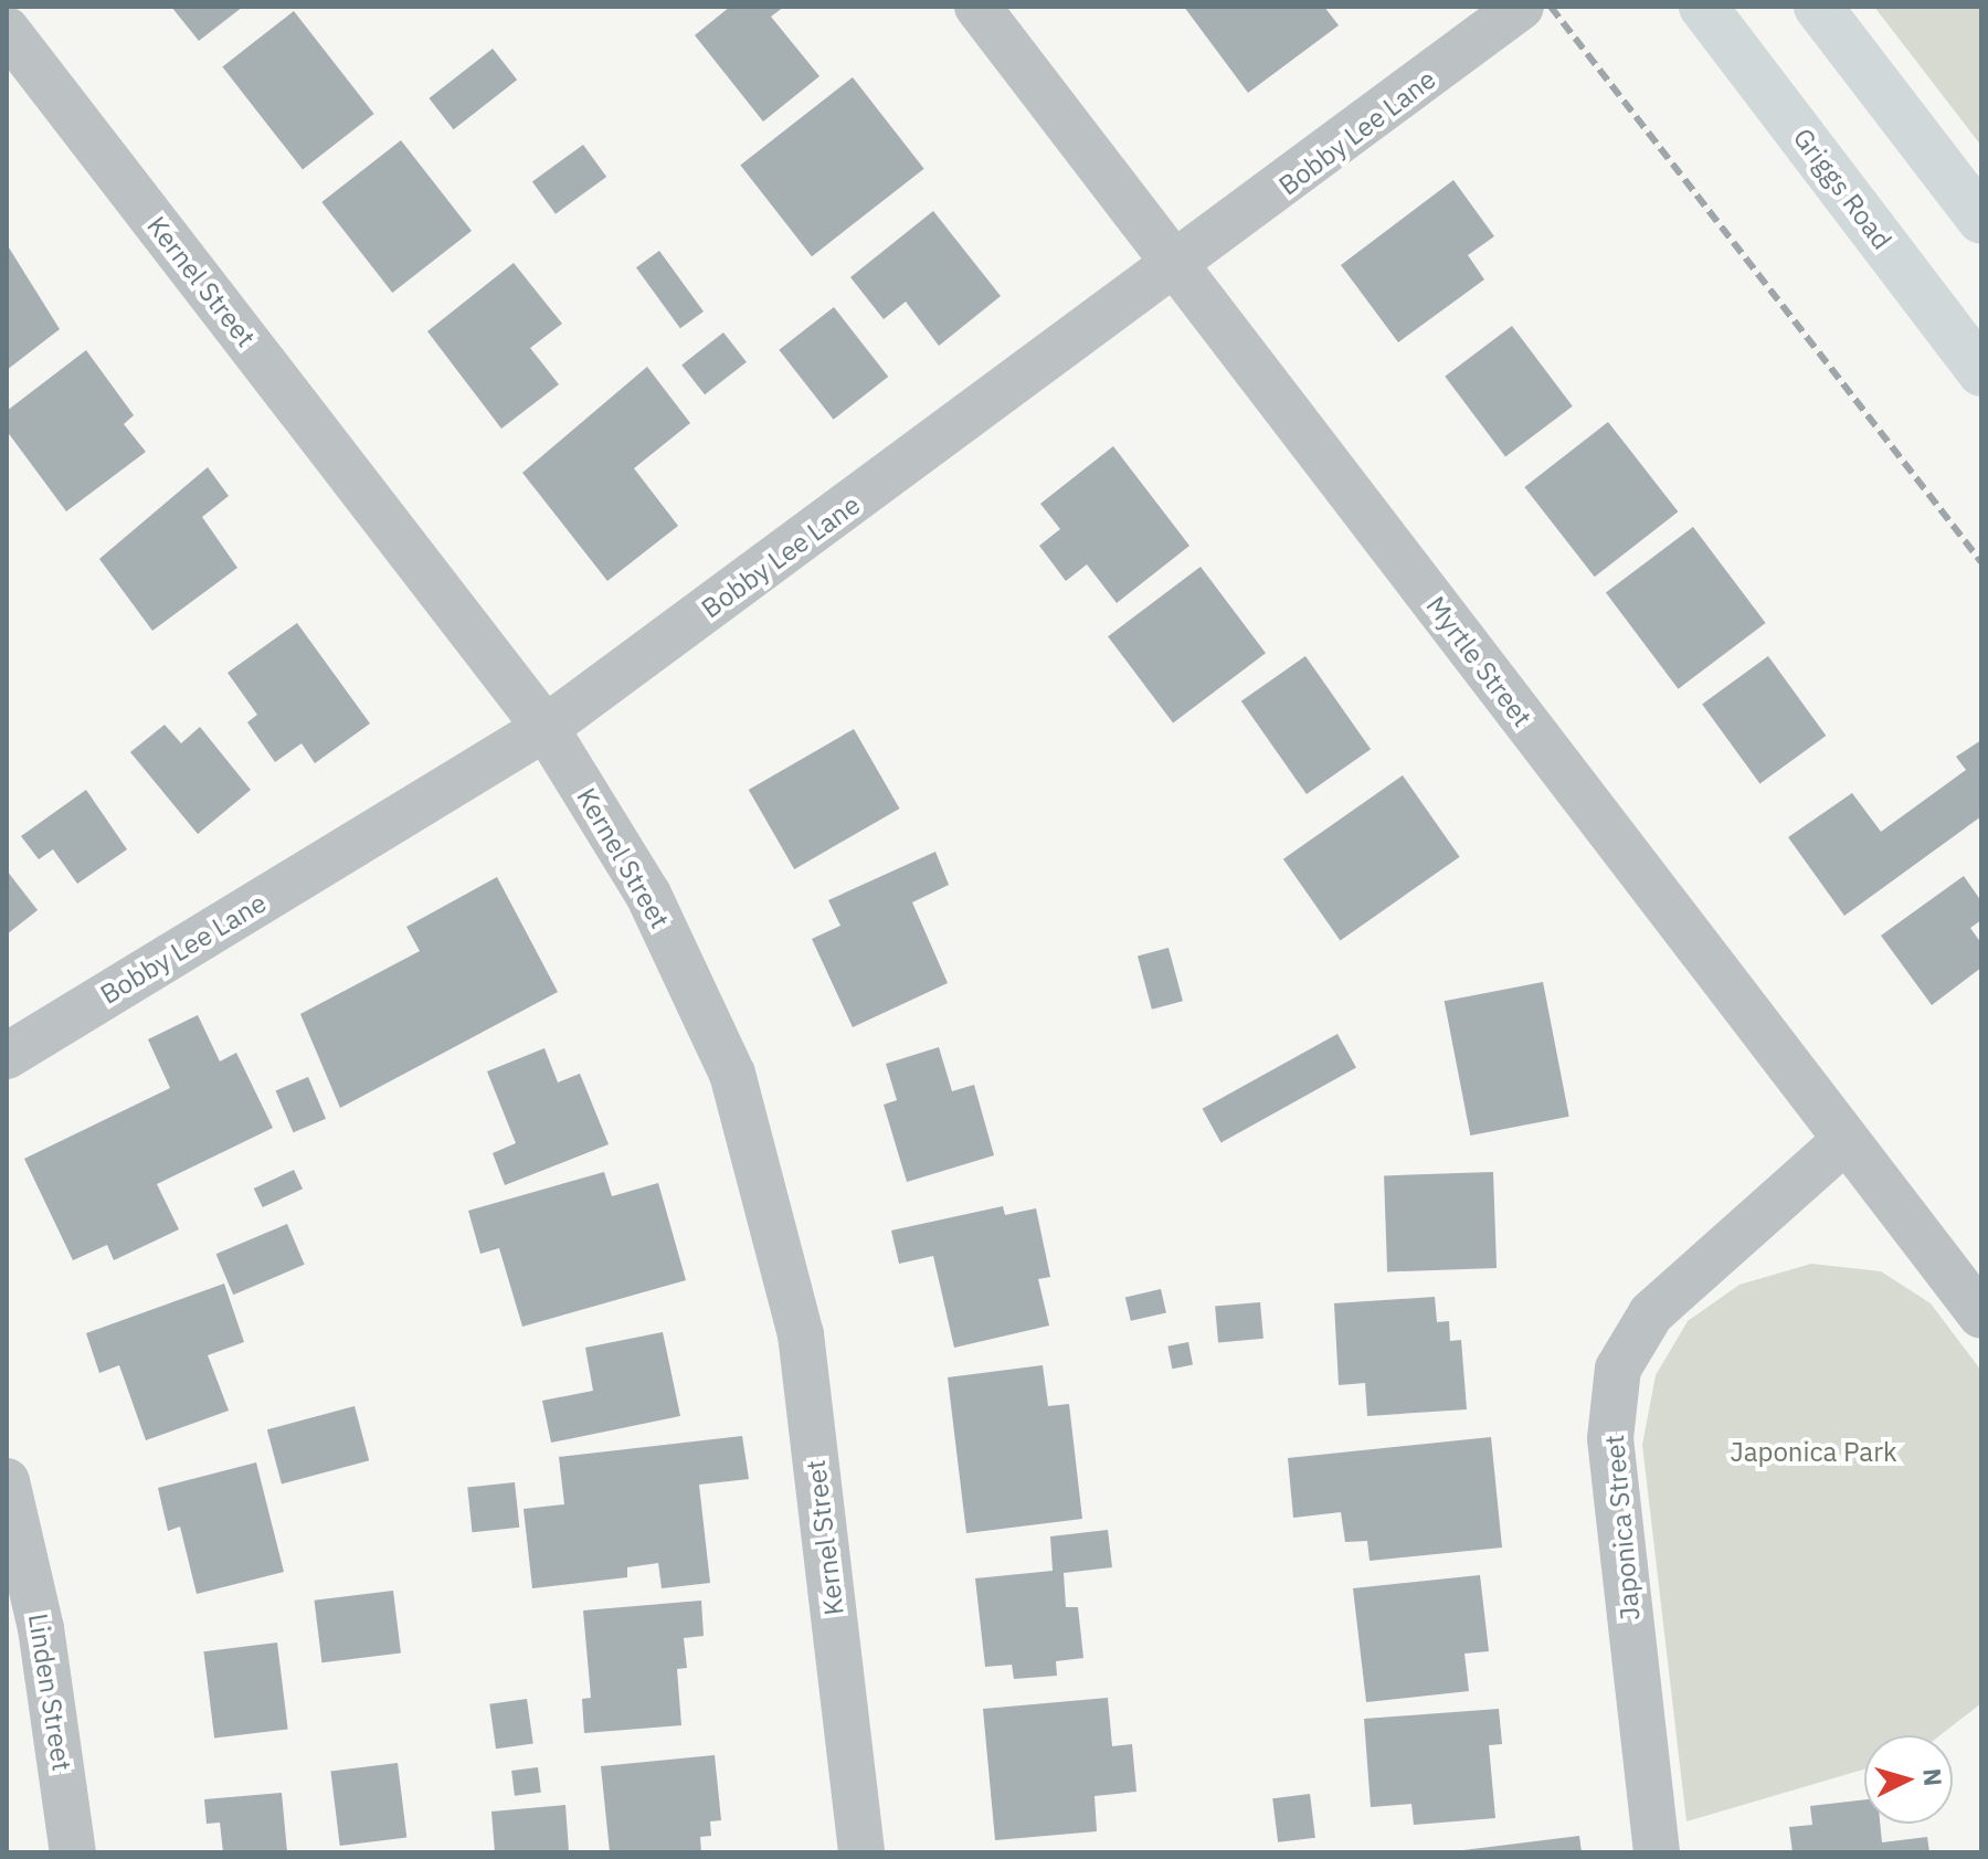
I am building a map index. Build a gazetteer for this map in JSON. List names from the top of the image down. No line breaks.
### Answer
{"streets":{"main road":["Griggs Road"],"street":["Bobby Lee Lane","Kernel Street","Myrtle Street","Japonica Street","Linden Street"]},"crossings":[["Bobby Lee Lane","Kernel Street"],["Bobby Lee Lane","Myrtle Street"],["Myrtle Street","Japonica Street"]],"parks":["Japonica Park"],"north":"right"}
